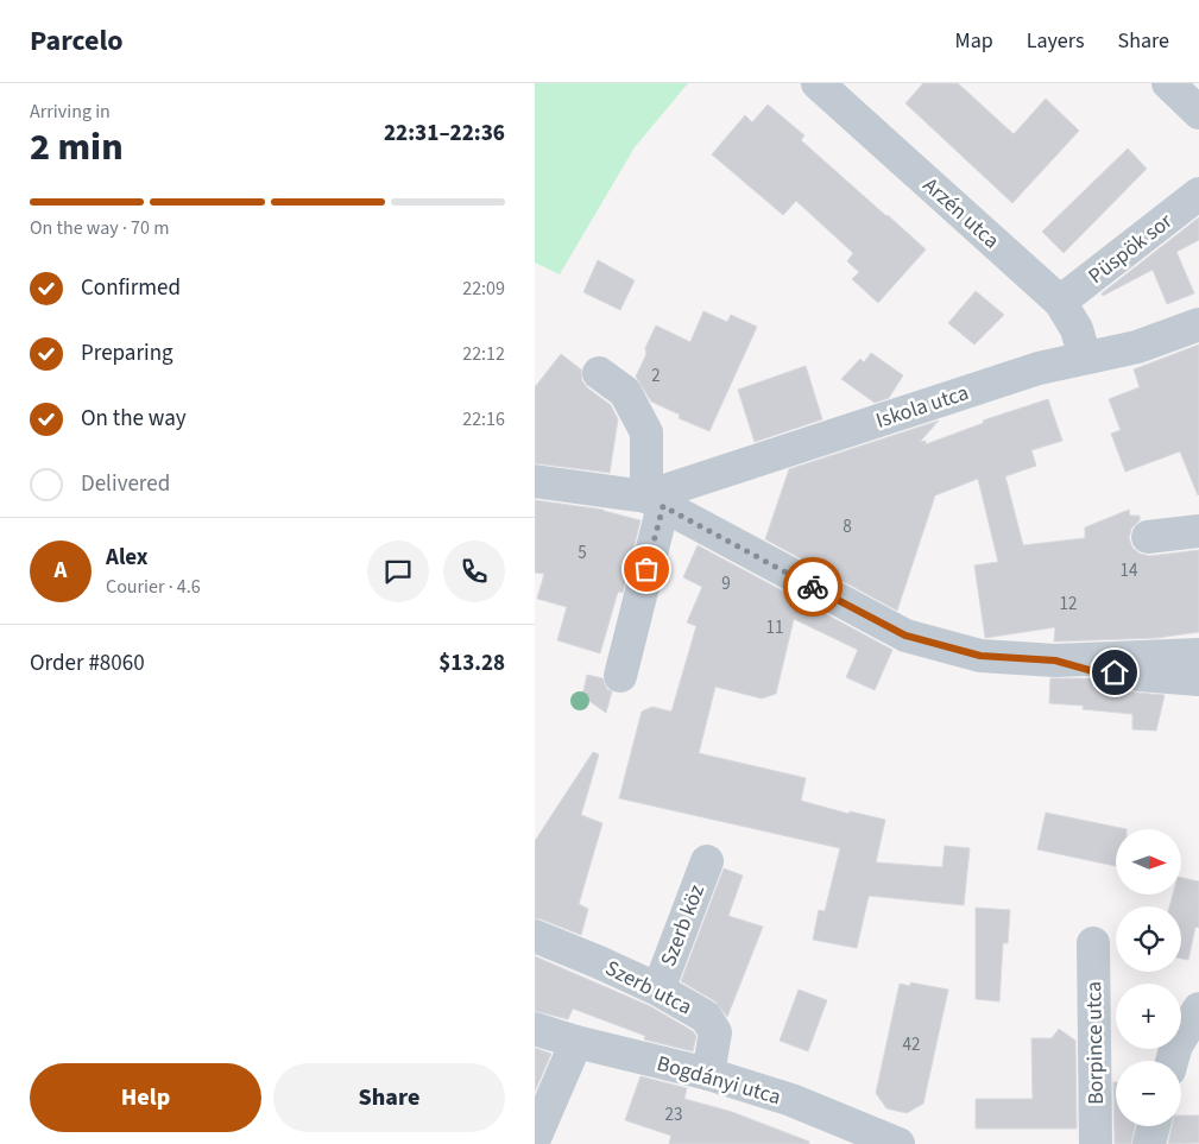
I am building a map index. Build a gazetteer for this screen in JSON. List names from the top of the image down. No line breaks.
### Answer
{"streets":{"street":["Arzén utca","Püspök sor","Iskola utca","Szerb köz","Szerb utca","Borpince utca","Bogdányi utca"]},"crossings":[["Arzén utca","Püspök sor"],["Arzén utca","Iskola utca"],["Szerb köz","Szerb utca"],["Szerb utca","Bogdányi utca"]],"house_numbers":["2","8","5","14","9","12","11","42","23"],"north":"right","page":{"header":"Parcelo","nav":["Map","Layers","Share"],"heading":["2 min","Arriving in","22:31–22:36"],"panel":["Alex","Courier · 4.6","Order #8060","$13.28"],"bar":"On the way · 70 m","list":[["Confirmed","22:09"],["Preparing","22:12"],["On the way","22:16"],"Delivered"],"round":"A","map_buttons":["+","−"],"buttons":["Help","Share"]}}
